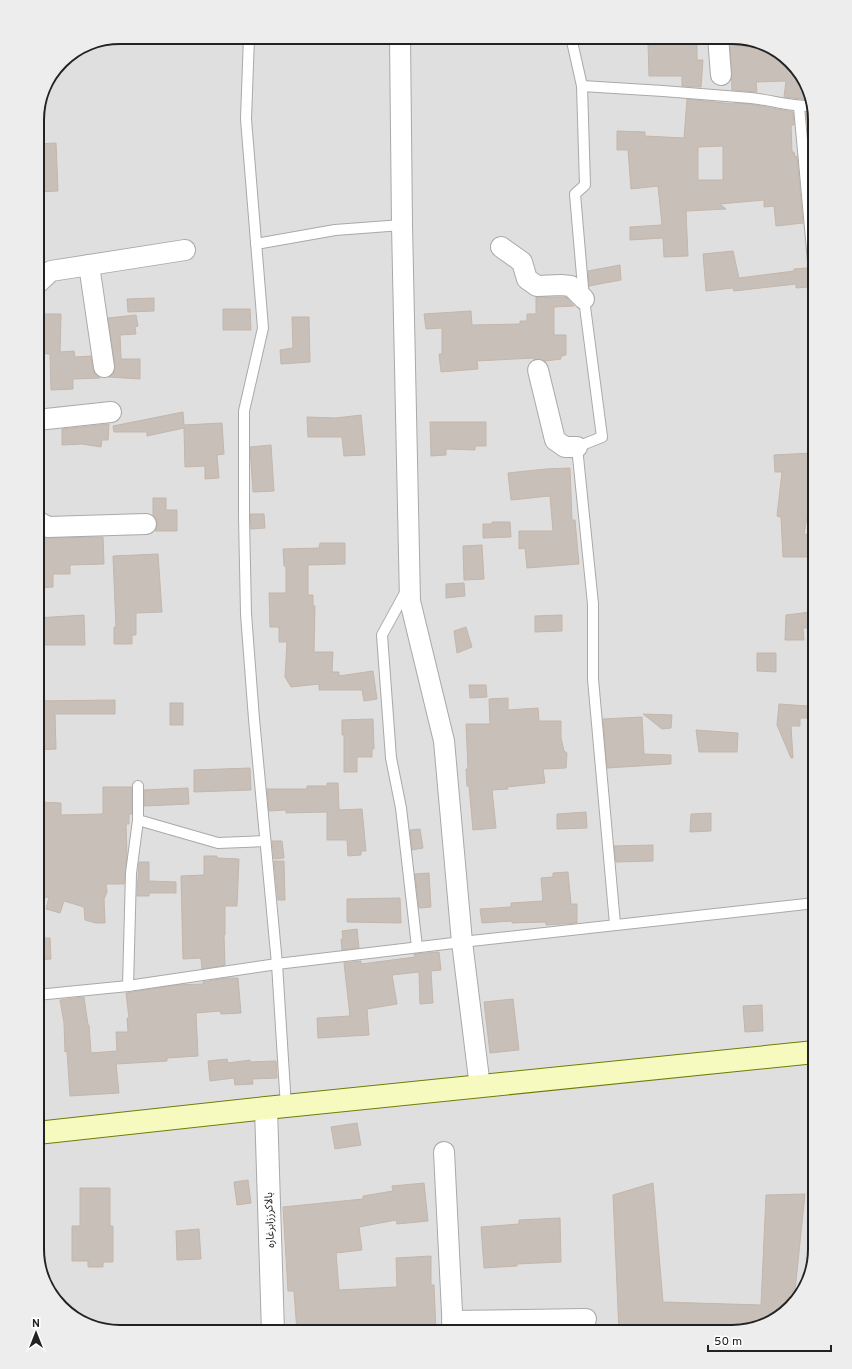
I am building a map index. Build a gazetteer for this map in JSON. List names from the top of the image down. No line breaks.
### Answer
{"streets":{"street":["بالاکرززابرغاره"]},"scale_bar":"50 m","north":"top"}
